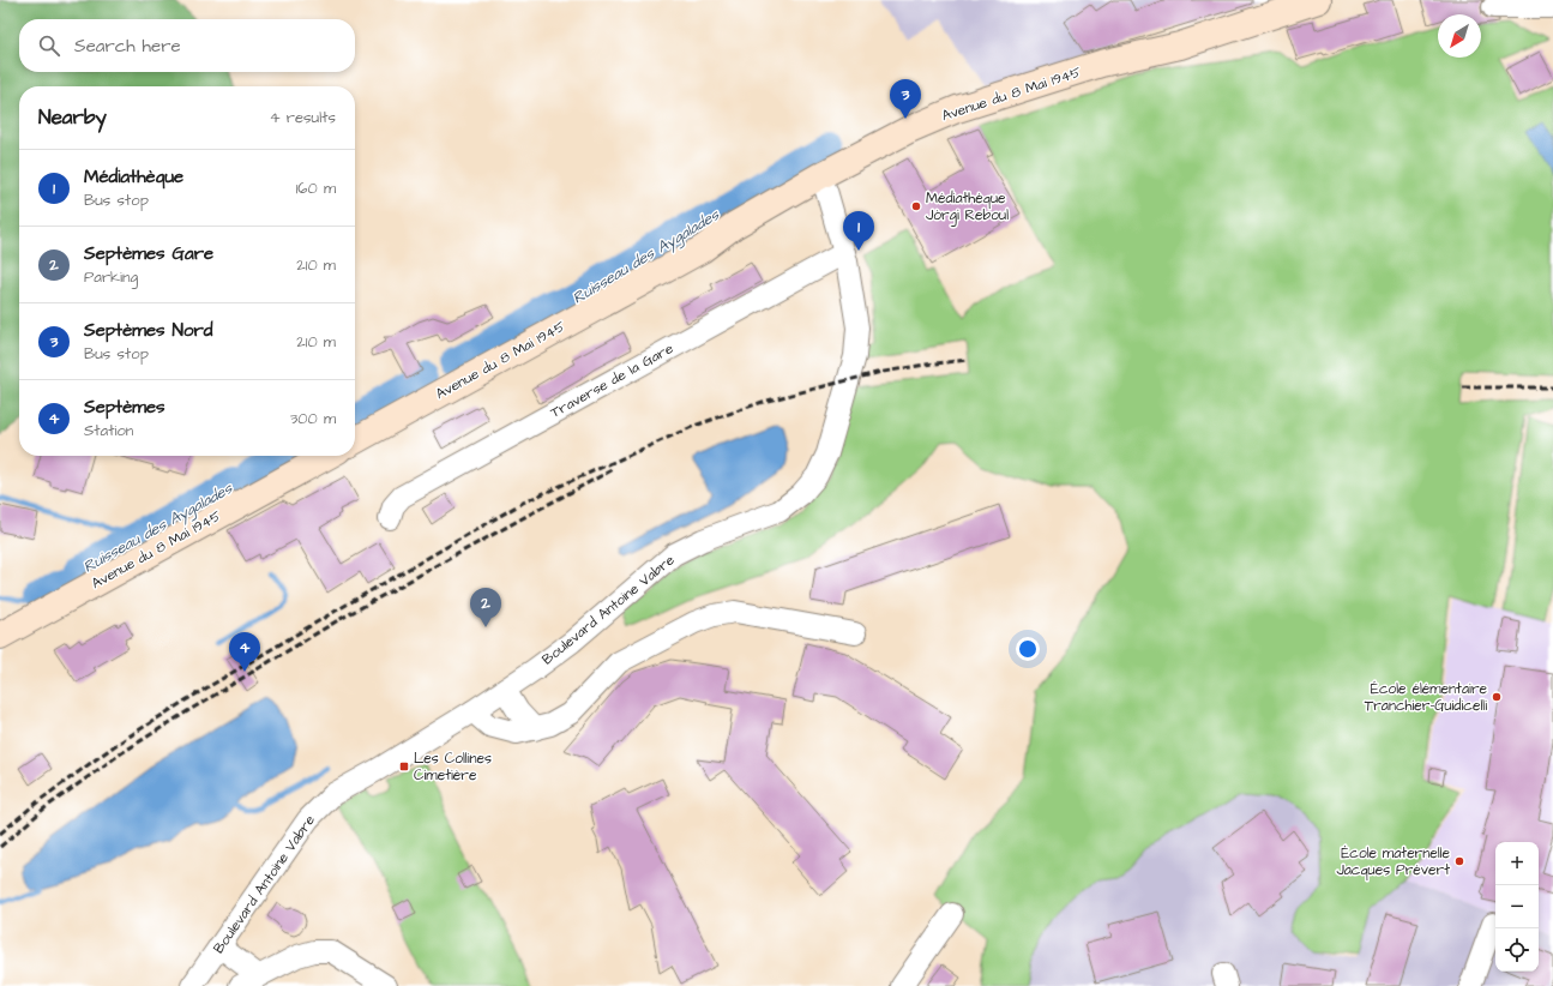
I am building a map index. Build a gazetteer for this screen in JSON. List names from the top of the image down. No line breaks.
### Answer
{"streets":{"main road":["Avenue du 8 Mai 1945"],"street":["Traverse de la Gare","Boulevard Antoine Vabre"]},"crossings":[["Avenue du 8 Mai 1945","Boulevard Antoine Vabre"],["Traverse de la Gare","Boulevard Antoine Vabre"]],"water":["Ruisseau des Aygalades"],"places":{"other":["Médiathèque Jòrgi Reboul","École élémentaire Tranchier-Guidicelli","École maternelle Jacques Prévert"],"transit":["Les Collines Cimetière"]},"north":"bottom left","page":{"search":"Search here","pins":["3","1","2","4"],"heading":["Nearby","4 results"],"list":[{"mark":"1","name":"Médiathèque","note":"Bus stop","value":"160 m"},{"mark":"2","name":"Septèmes Gare","note":"Parking","value":"210 m"},{"mark":"3","name":"Septèmes Nord","note":"Bus stop","value":"210 m"},{"mark":"4","name":"Septèmes","note":"Station","value":"300 m"}],"map_buttons":["+","−"]}}
